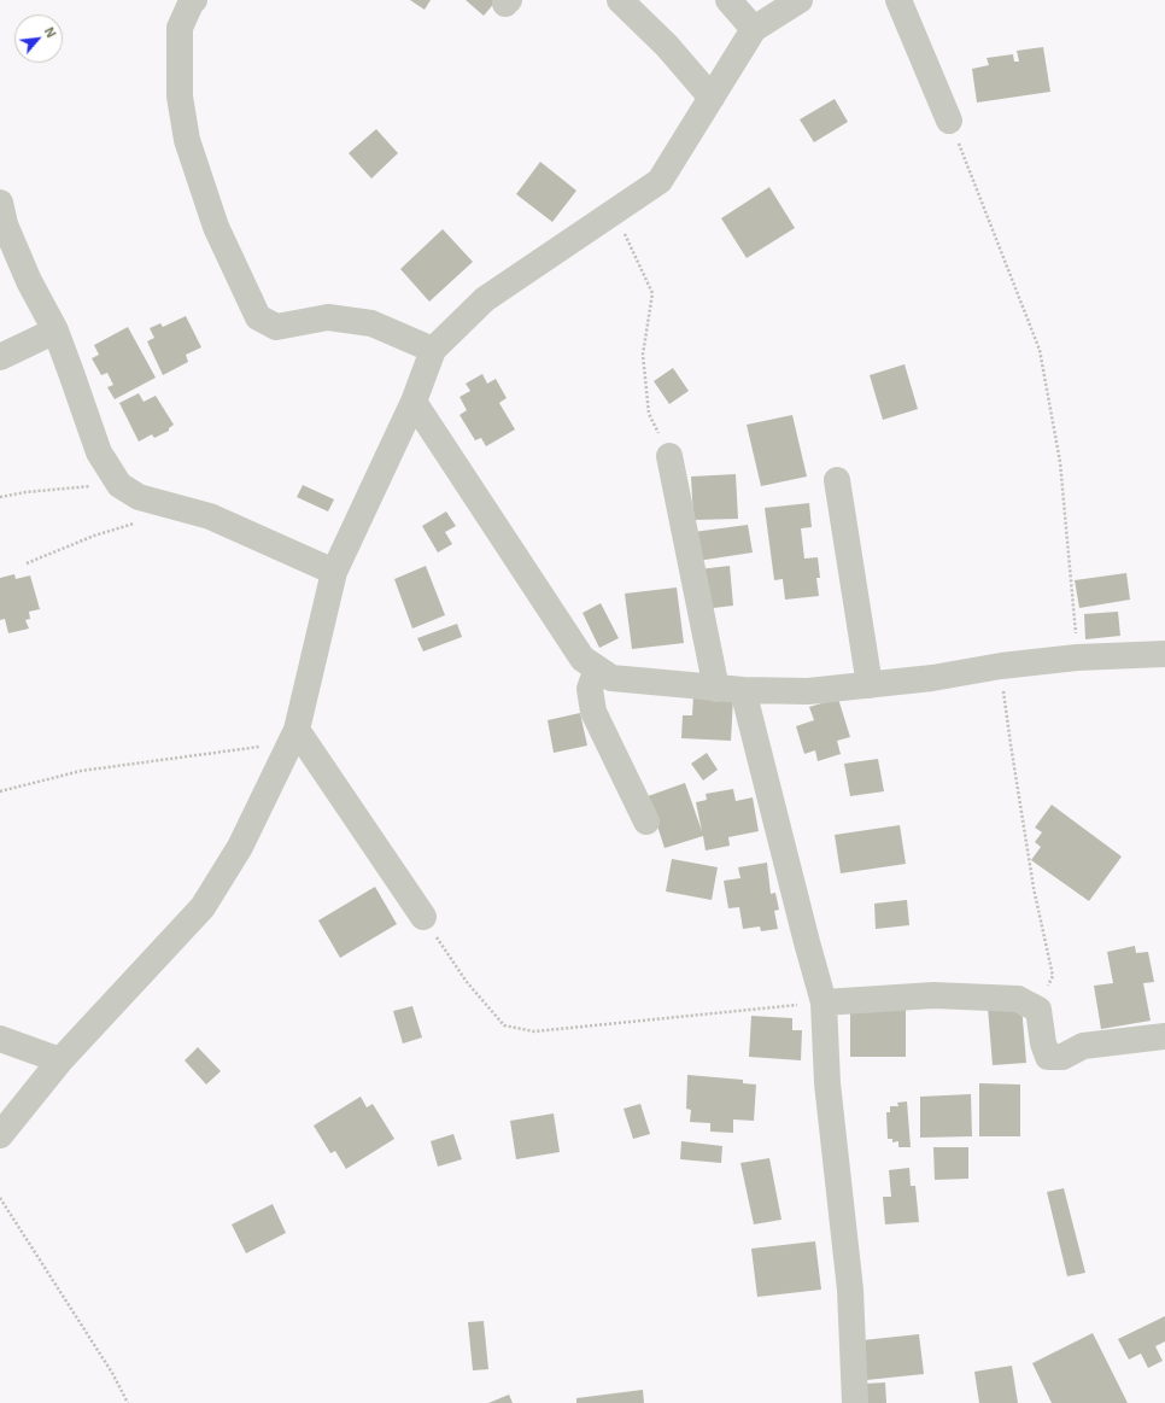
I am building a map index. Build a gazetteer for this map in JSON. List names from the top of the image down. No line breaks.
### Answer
{"north":"top right"}
